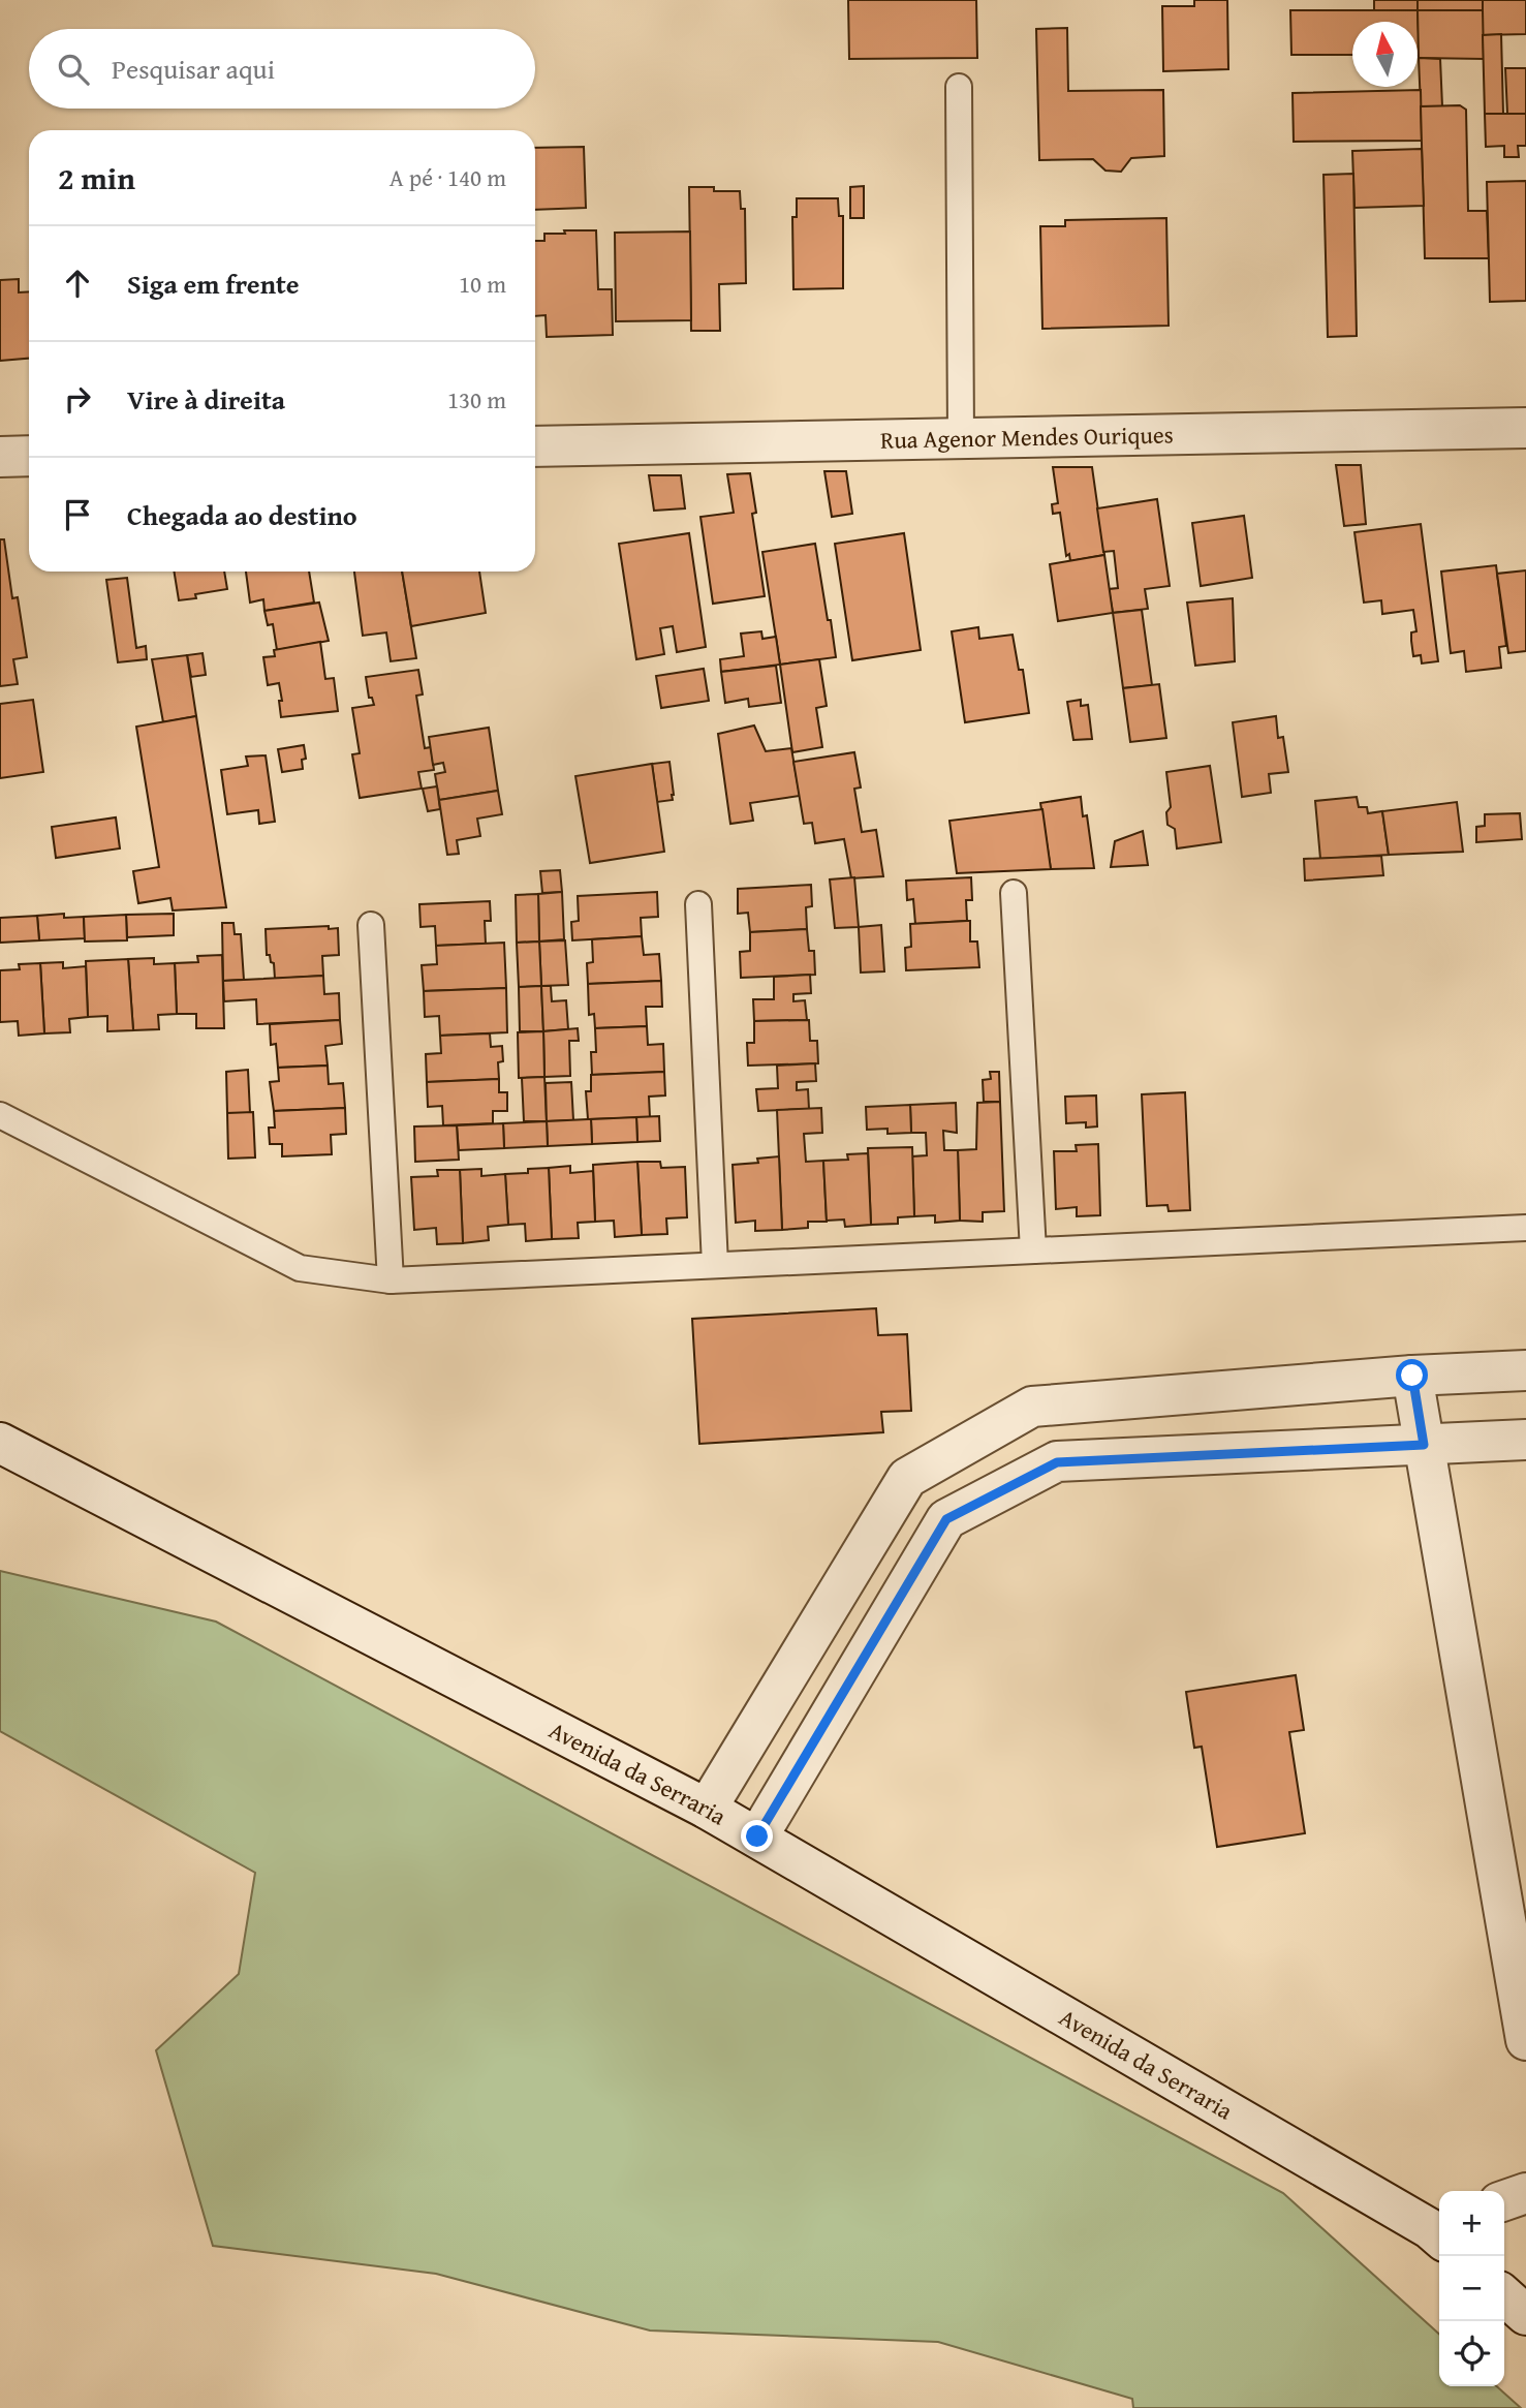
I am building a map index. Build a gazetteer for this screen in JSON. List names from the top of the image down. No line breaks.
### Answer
{"streets":{"street":["Rua Agenor Mendes Ouriques","Avenida da Serraria"]},"north":"top","page":{"search":"Pesquisar aqui","heading":["2 min","A pé · 140 m"],"list":[["Siga em frente","10 m"],["Vire à direita","130 m"],"Chegada ao destino"],"map_buttons":["+","−"]}}
